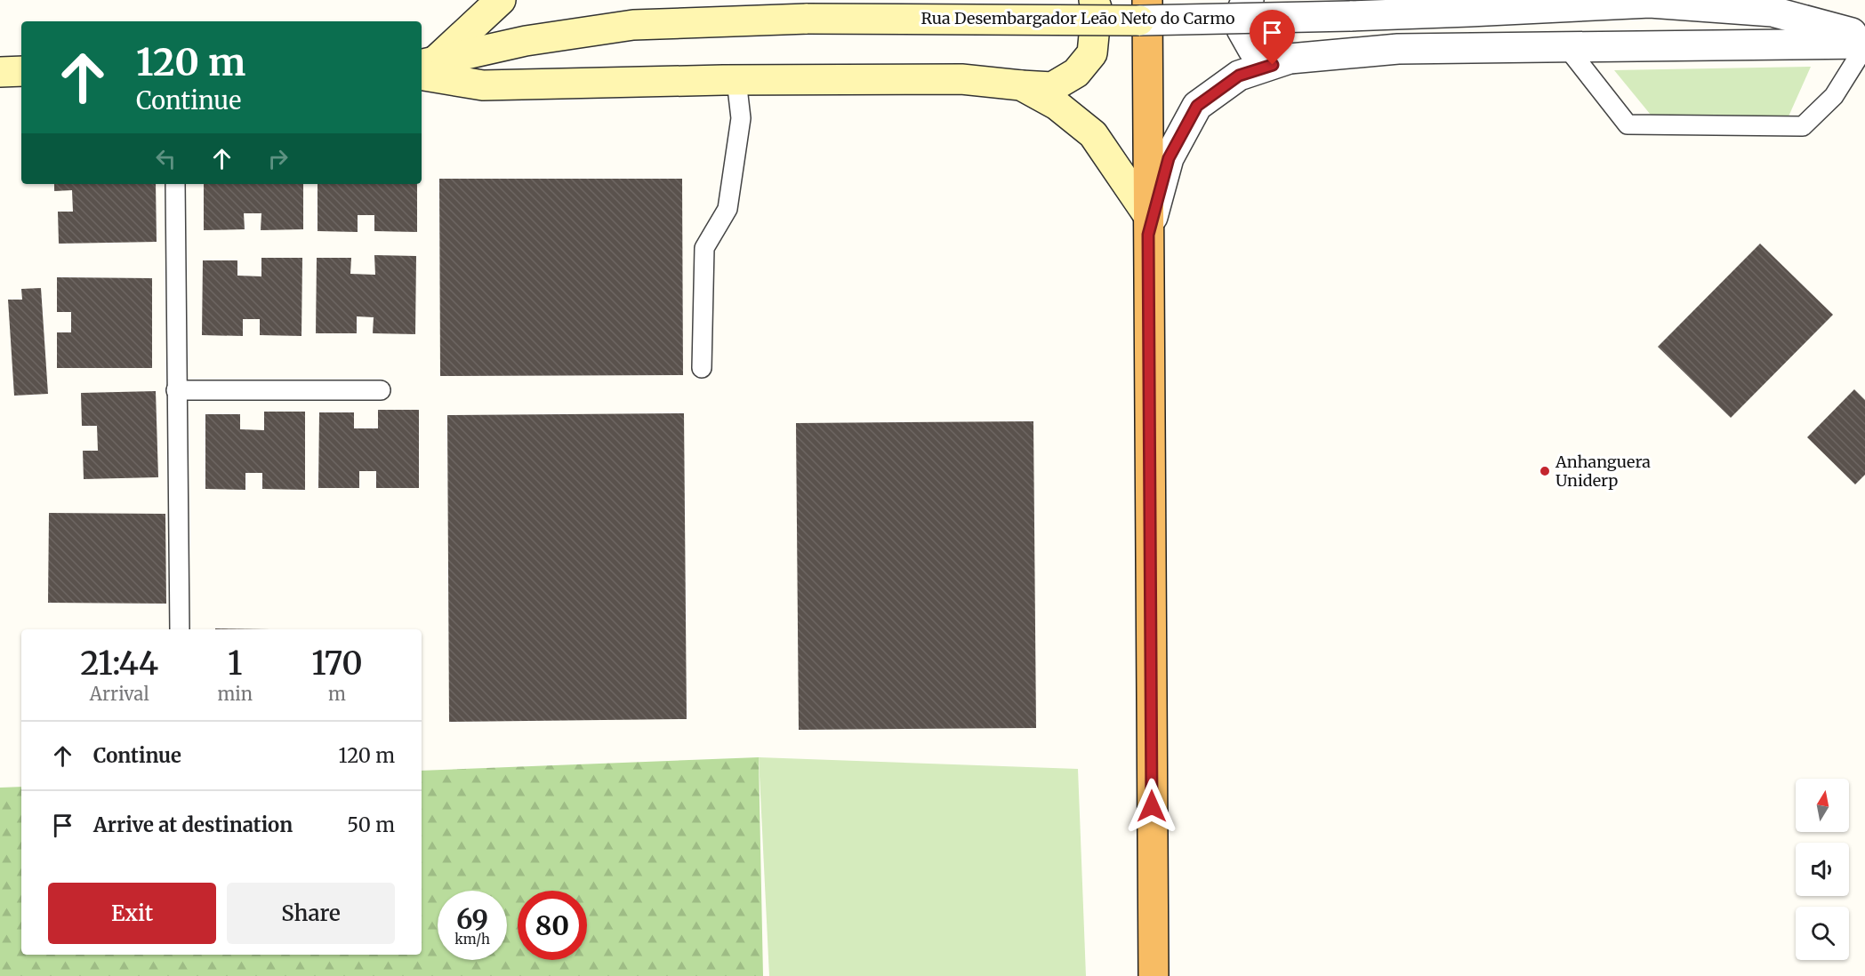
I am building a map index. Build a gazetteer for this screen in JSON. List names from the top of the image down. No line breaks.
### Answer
{"streets":{"main road":["Rua Desembargador Leão Neto do Carmo"]},"places":["Anhanguera Uniderp"],"north":"top","page":{"turn":["120 m","Continue"],"eta":["21:44","Arrival","1","min","170","m"],"list":[{"name":"Continue","value":"120 m"},{"name":"Arrive at destination","value":"50 m"}],"buttons":["Exit","Share"],"speed":"69 km/h","limit":"80"}}
